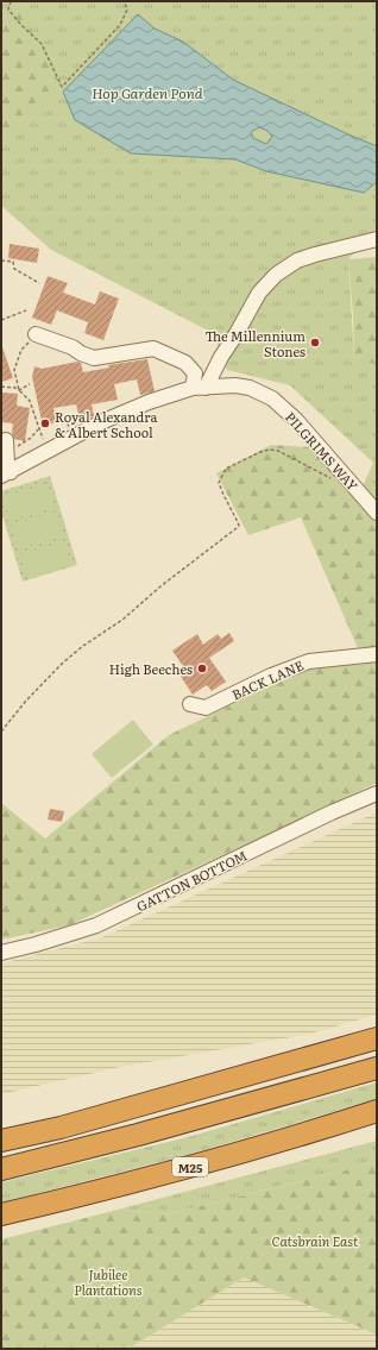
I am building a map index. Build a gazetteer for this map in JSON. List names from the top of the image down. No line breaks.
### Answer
{"streets":{"highway":["M25"],"street":["PILGRIMS WAY","BACK LANE","GATTON BOTTOM"]},"water":["Hop Garden Pond"],"parks":["Catsbrain East","Jubilee Plantations"],"places":["The Millennium Stones","Royal Alexandra & Albert School","High Beeches"]}
